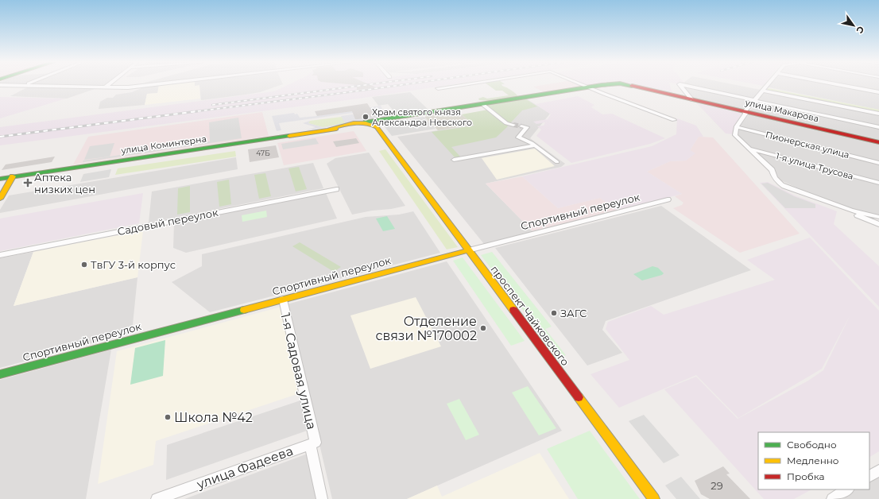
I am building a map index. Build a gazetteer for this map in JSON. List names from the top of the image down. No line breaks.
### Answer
{"streets":{"main road":["улица Макарова","улица Коминтерна","Спортивный переулок","проспект Чайковского"],"street":["Пионерская улица","1-я улица Трусова","Садовый переулок","1-я Садовая улица","улица Фадеева"]},"crossings":[["улица Макарова","улица Коминтерна"],["улица Коминтерна","проспект Чайковского"],["Спортивный переулок","проспект Чайковского"],["Спортивный переулок","1-я Садовая улица"],["1-я Садовая улица","улица Фадеева"]],"places":{"other":["Храм святого князя Александра Невского","ТвГУ 3-й корпус","ЗАГС","Отделение связи №170002","Школа №42"],"health":["Аптека низких цен"]},"house_numbers":["47Б","29"],"legend":["Свободно","Медленно","Пробка"],"north":"bottom right"}
